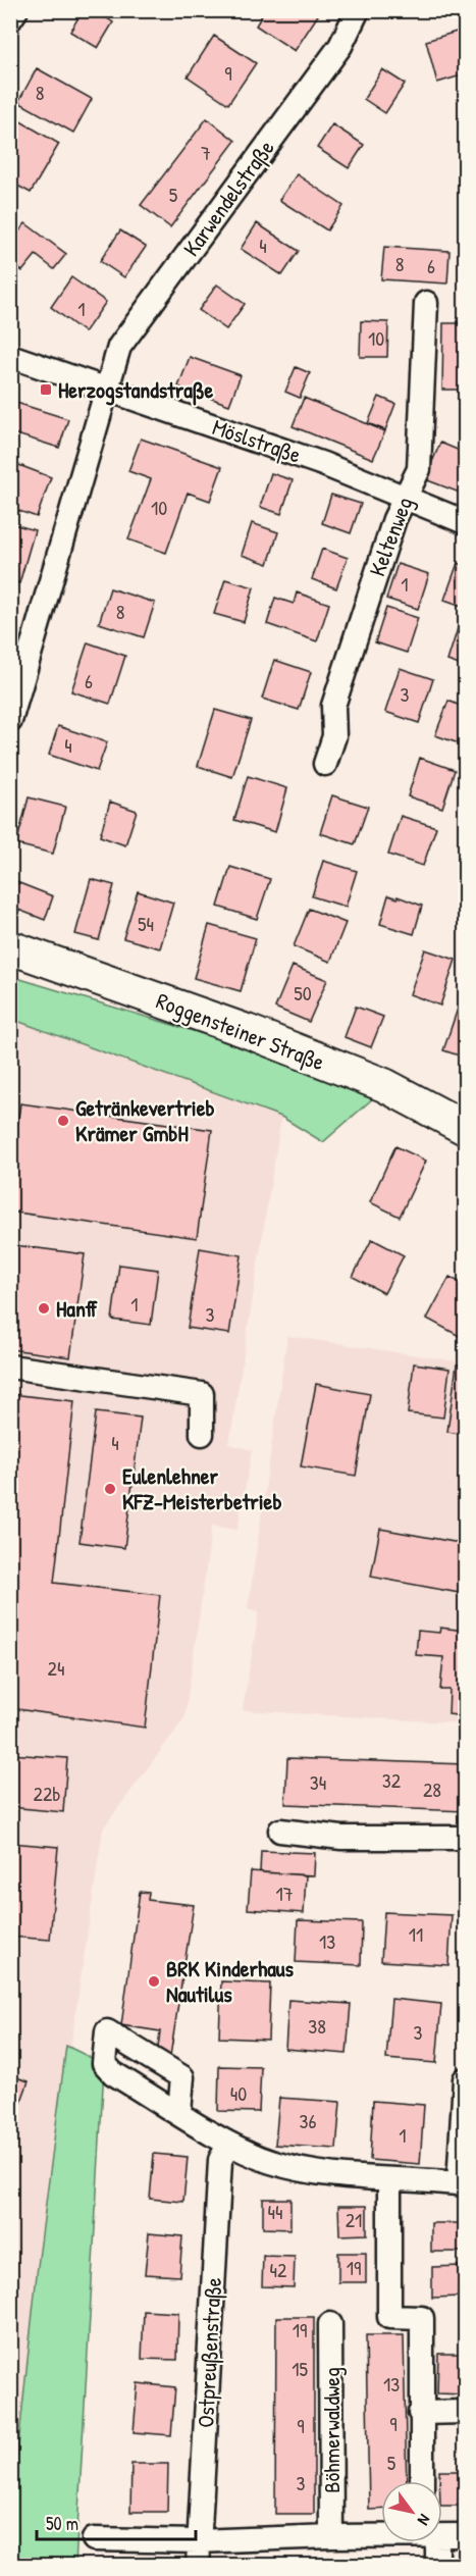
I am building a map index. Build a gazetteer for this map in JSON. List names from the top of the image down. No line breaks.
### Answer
{"streets":{"main road":["Roggensteiner Straße"],"street":["Karwendelstraße","Möslstraße","Keltenweg","Ostpreußenstraße","Böhmerwaldweg"]},"crossings":[["Karwendelstraße","Möslstraße"],["Möslstraße","Keltenweg"]],"places":{"transit":["Herzogstandstraße"],"other":["Getränkevertrieb Krämer GmbH","Hanff","Eulenlehner KFZ-Meisterbetrieb","BRK Kinderhaus Nautilus"]},"house_numbers":["9","8","7","5","4","8","6","1","10","10","1","8","6","3","4","54","50","1","3","4","24","32","34","28","22b","17","11","13","38","3","40","36","1","44","21","19","42","19","15","13","9","9","5","3"],"scale_bar":"50 m","north":"bottom right"}
